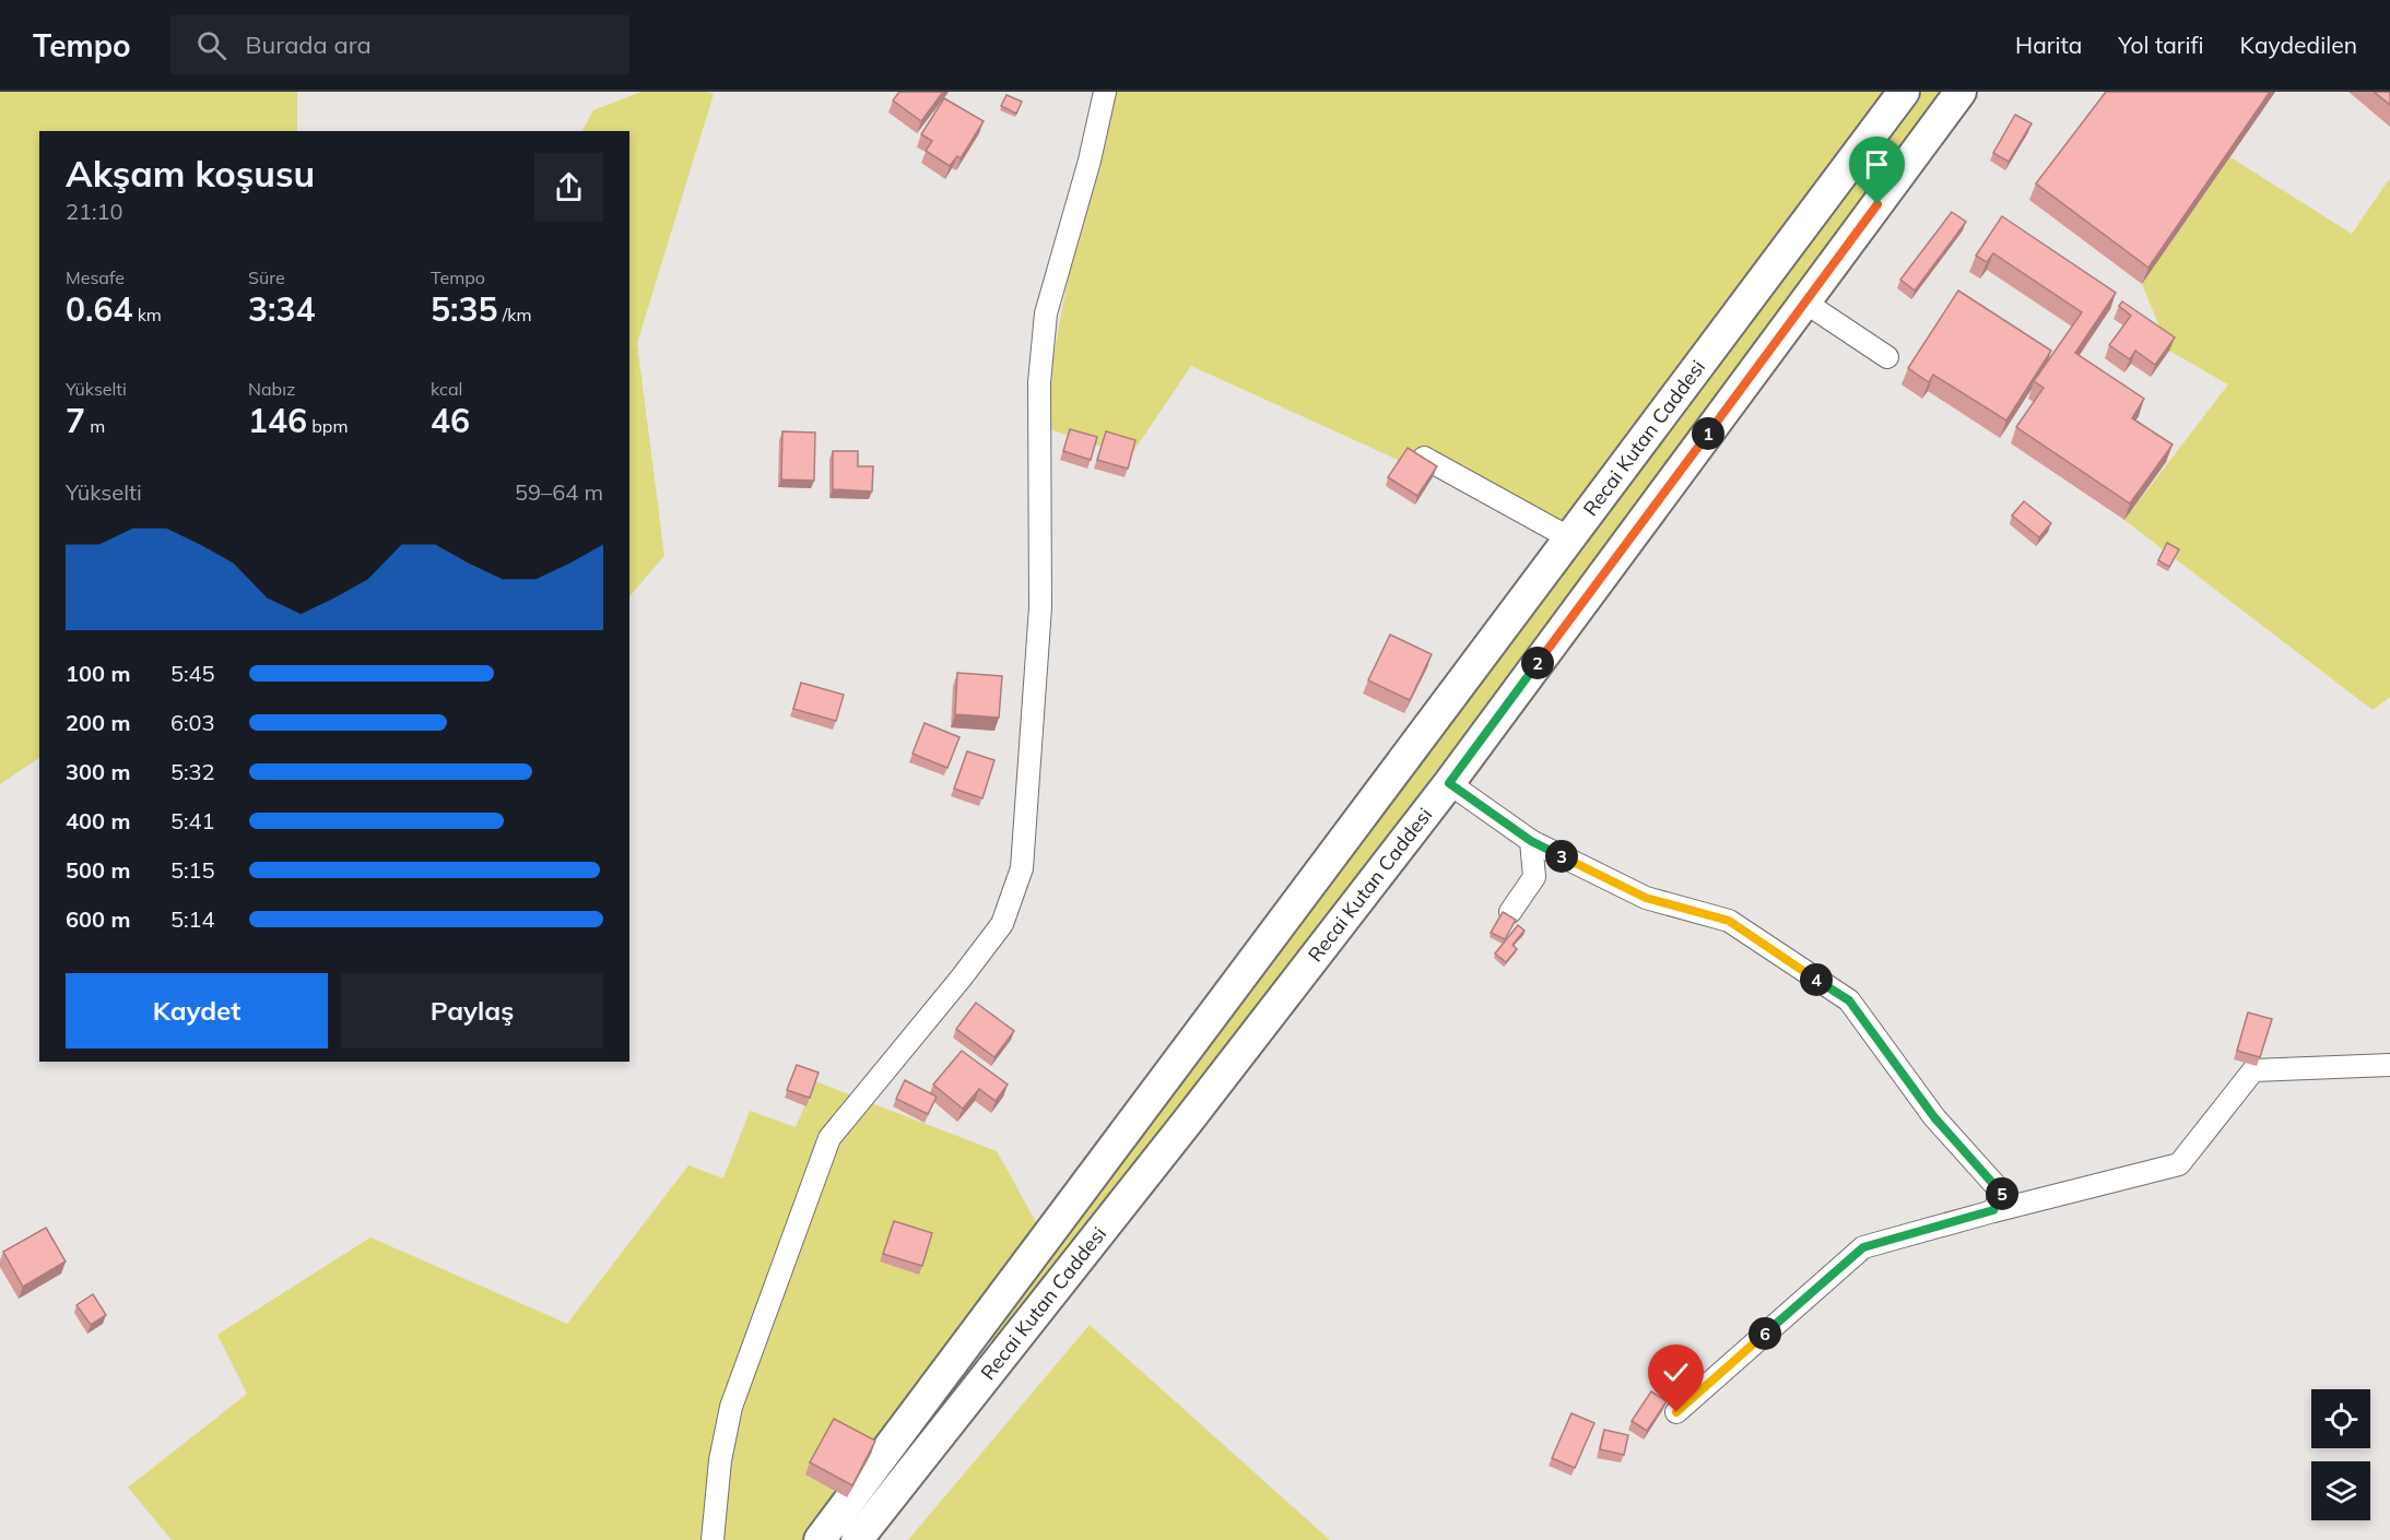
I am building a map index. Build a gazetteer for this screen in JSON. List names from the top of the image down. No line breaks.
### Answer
{"streets":{"main road":["Recai Kutan Caddesi"]},"page":{"header":"Tempo","search":"Burada ara","nav":["Harita","Yol tarifi","Kaydedilen"],"heading":["Akşam koşusu","21:10"],"stats":[["Mesafe","0.64 km"],["Süre","3:34"],["Tempo","5:35 /km"],["Yükselti","7 m"],["Nabız","146 bpm"],["kcal","46"]],"pins":["1","2","3","4","5","6"],"chart":["Yükselti","59–64 m"],"list":[{"name":"100 m","note":"5:45"},{"name":"200 m","note":"6:03"},{"name":"300 m","note":"5:32"},{"name":"400 m","note":"5:41"},{"name":"500 m","note":"5:15"},{"name":"600 m","note":"5:14"}],"buttons":["Kaydet","Paylaş"]}}
